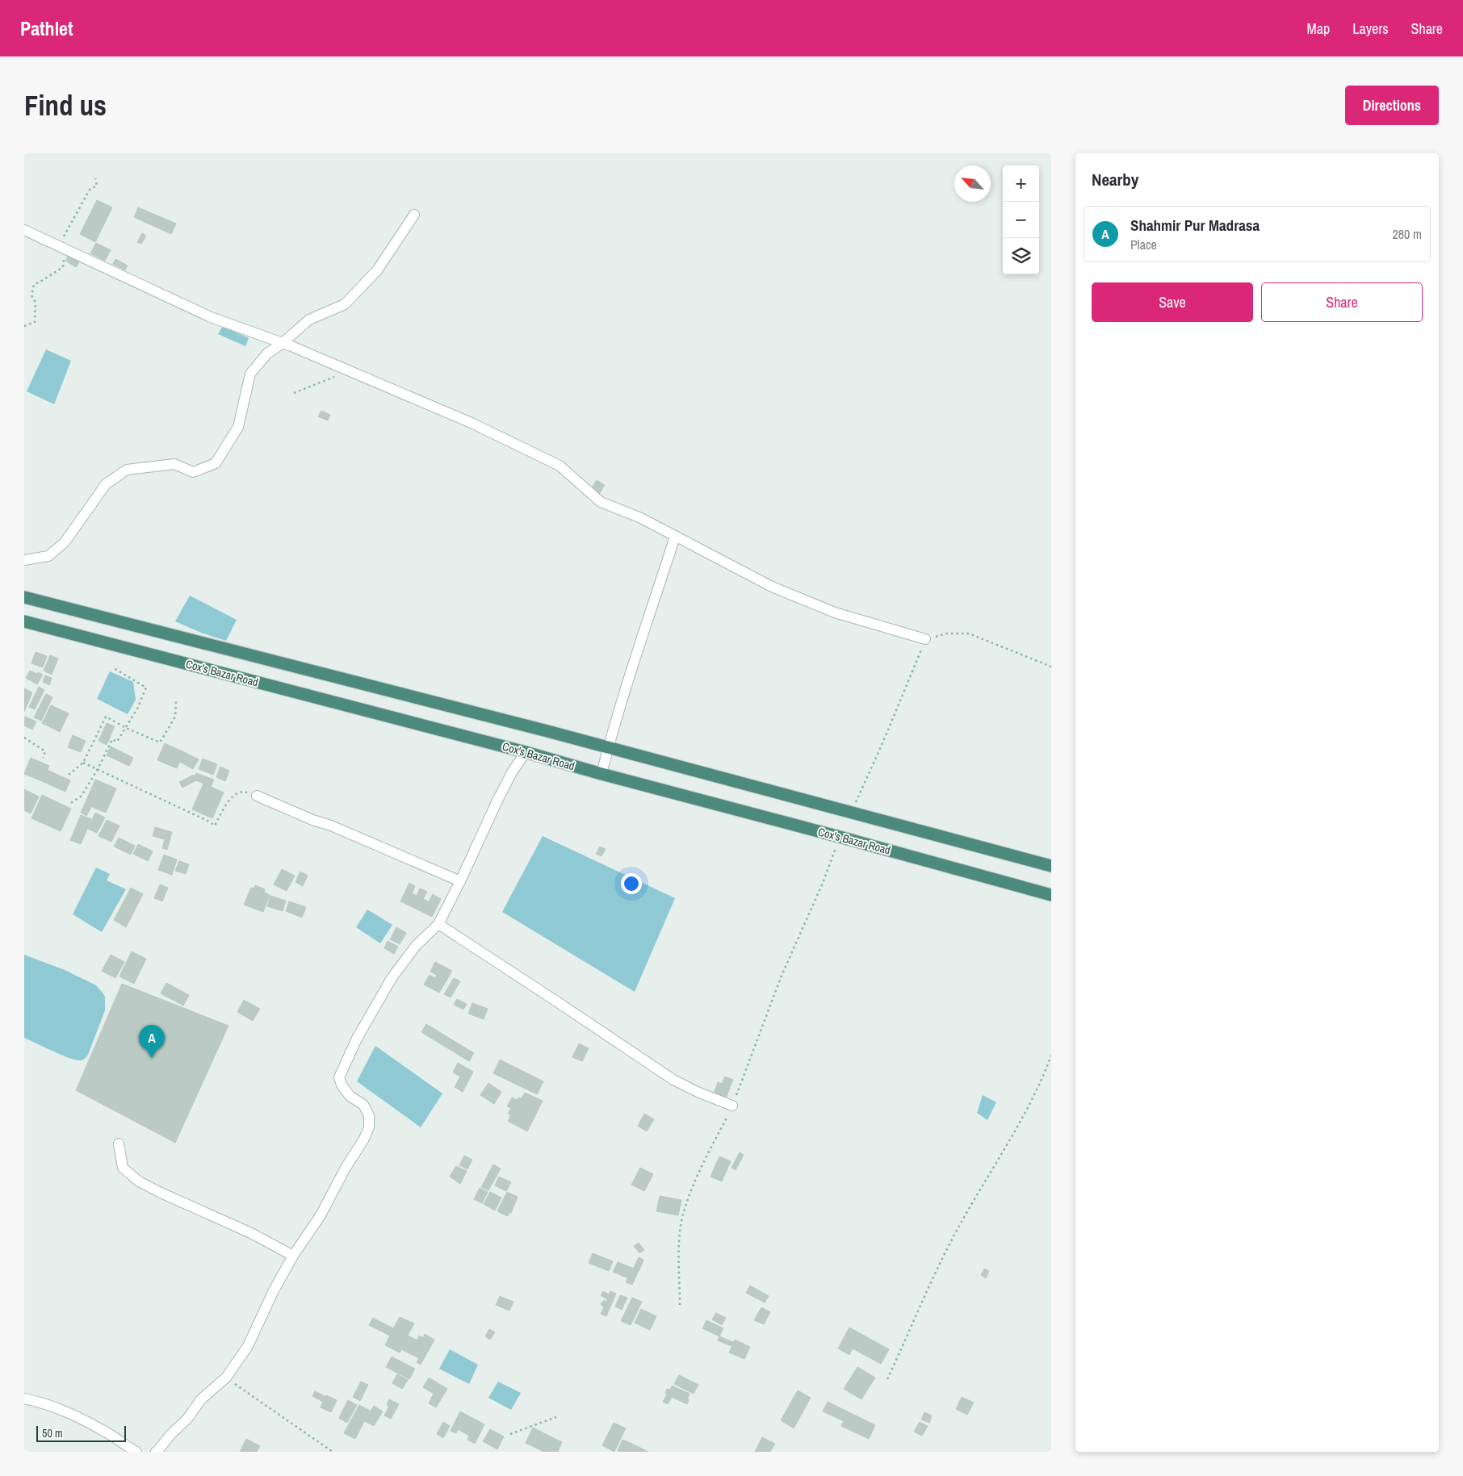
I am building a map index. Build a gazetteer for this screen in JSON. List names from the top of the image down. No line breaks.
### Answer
{"streets":{"highway":["Cox's Bazar Road"]},"scale_bar":"50 m","north":"top left","page":{"header":"Pathlet","nav":["Map","Layers","Share"],"buttons":["Directions",["Save","Share"]],"title":"Find us","heading":"Nearby","map_buttons":["+","−"],"list":[{"mark":"A","name":"Shahmir Pur Madrasa","note":"Place","value":"280 m"}],"pins":"A","scale":"50 m"}}
